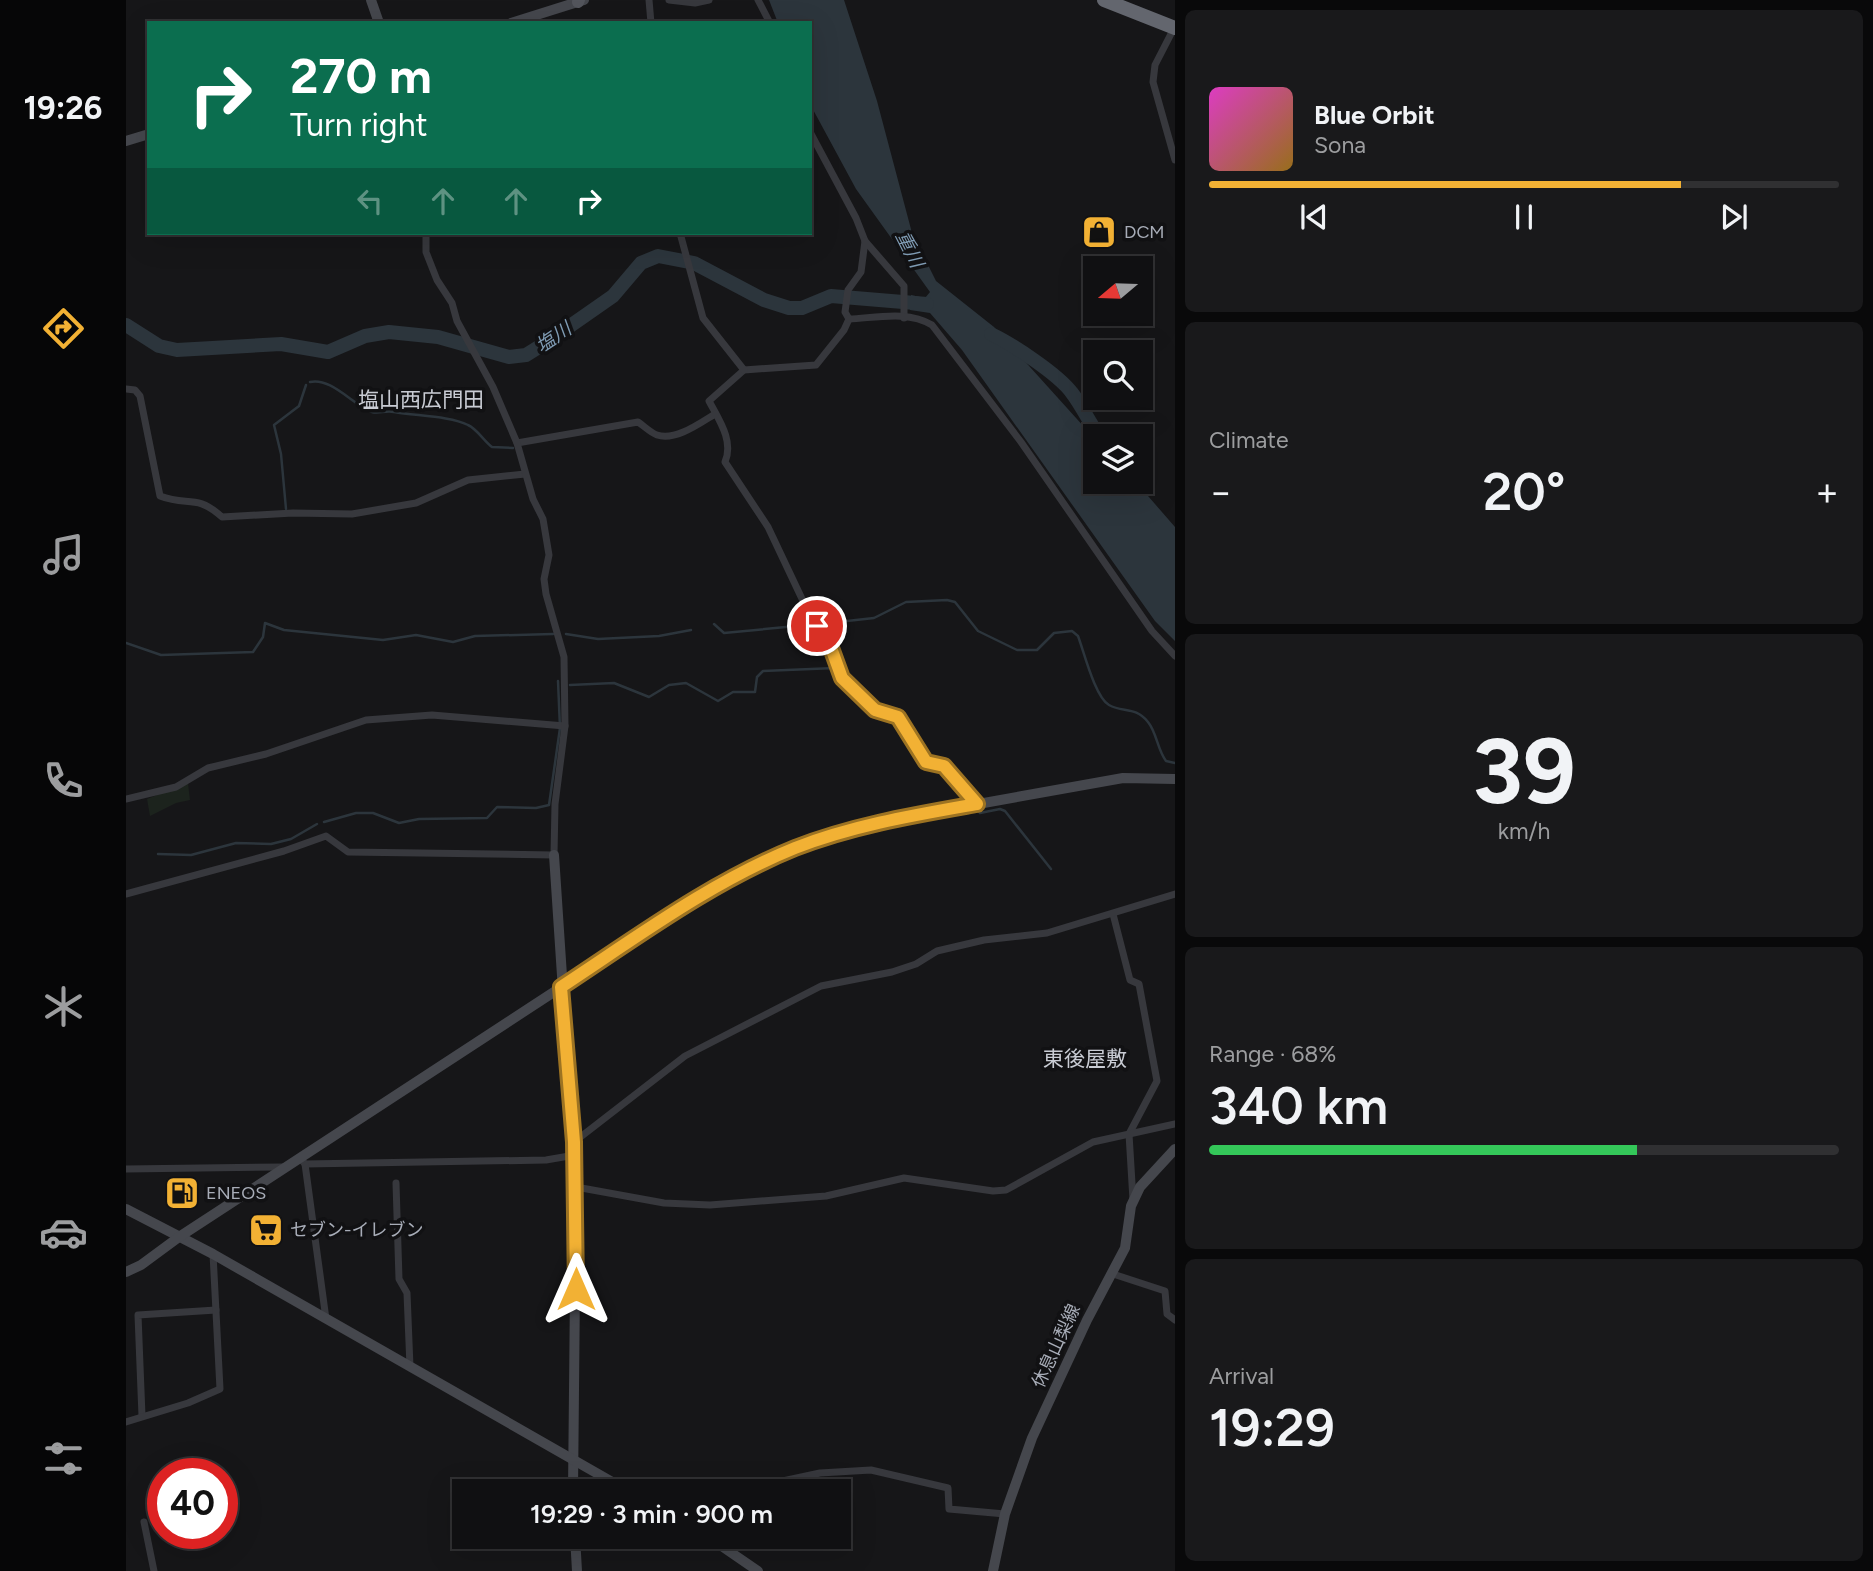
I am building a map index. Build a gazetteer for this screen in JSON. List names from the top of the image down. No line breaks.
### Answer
{"streets":{"street":["休息山梨線"]},"districts":["塩山西広門田","東後屋敷"],"water":["重川","塩川"],"places":{"shop":["DCM"],"fuel station":["ENEOS"],"supermarket":["セブン-イレブン"]},"north":"left","page":{"tabs":"19:26","turn":["270 m","Turn right"],"song":["Blue Orbit","Sona"],"tile":["Climate",["39","km/h"],["Range · 68%","340 km"],["Arrival","19:29"]],"heat":["−","20°","+"],"limit":"40","trip":"19:29 · 3 min · 900 m"}}
